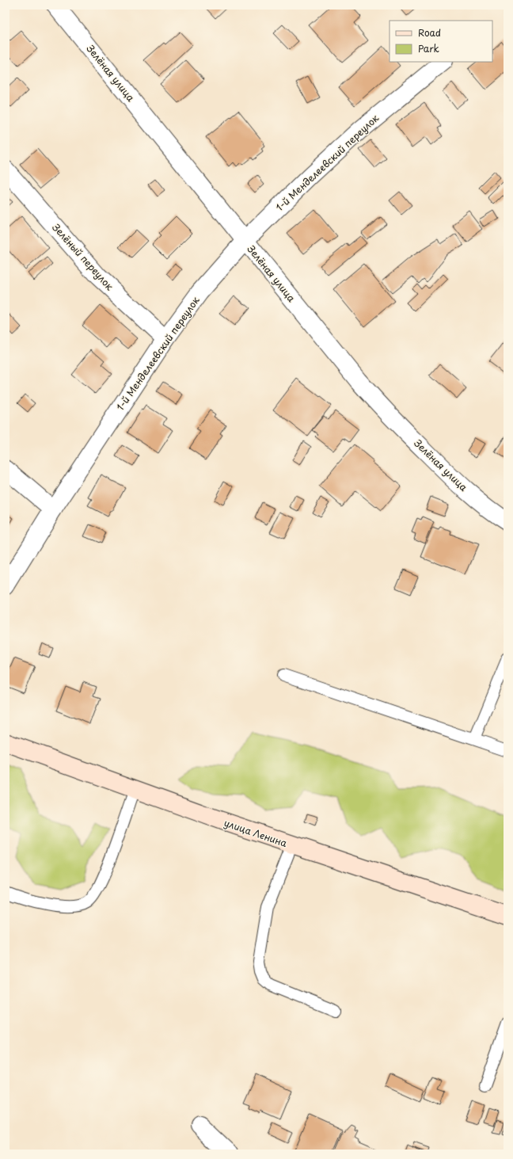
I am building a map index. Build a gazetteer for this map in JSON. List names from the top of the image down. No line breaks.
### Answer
{"streets":{"main road":["улица Ленина"],"street":["Зелёная улица","1-й Менделеевский переулок","Зелёный переулок"]},"crossings":[["Зелёная улица","1-й Менделеевский переулок"],["1-й Менделеевский переулок","Зелёный переулок"]],"legend":["Road","Park"]}
